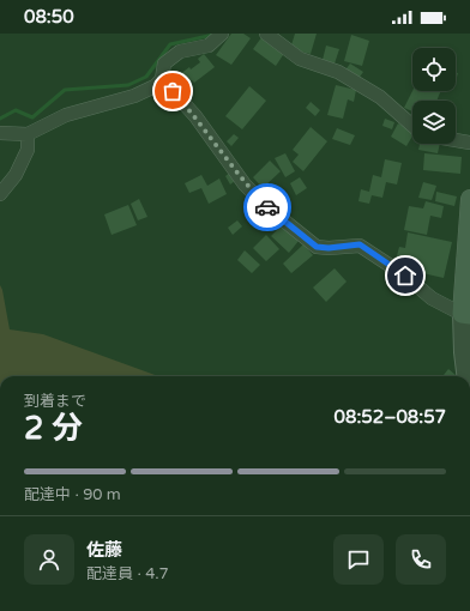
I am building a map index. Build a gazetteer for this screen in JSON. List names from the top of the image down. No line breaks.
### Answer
{"page":{"status":"08:50","heading":["2 分","到着まで","08:52–08:57"],"panel":["佐藤","配達員 · 4.7"],"bar":"配達中 · 90 m"}}
